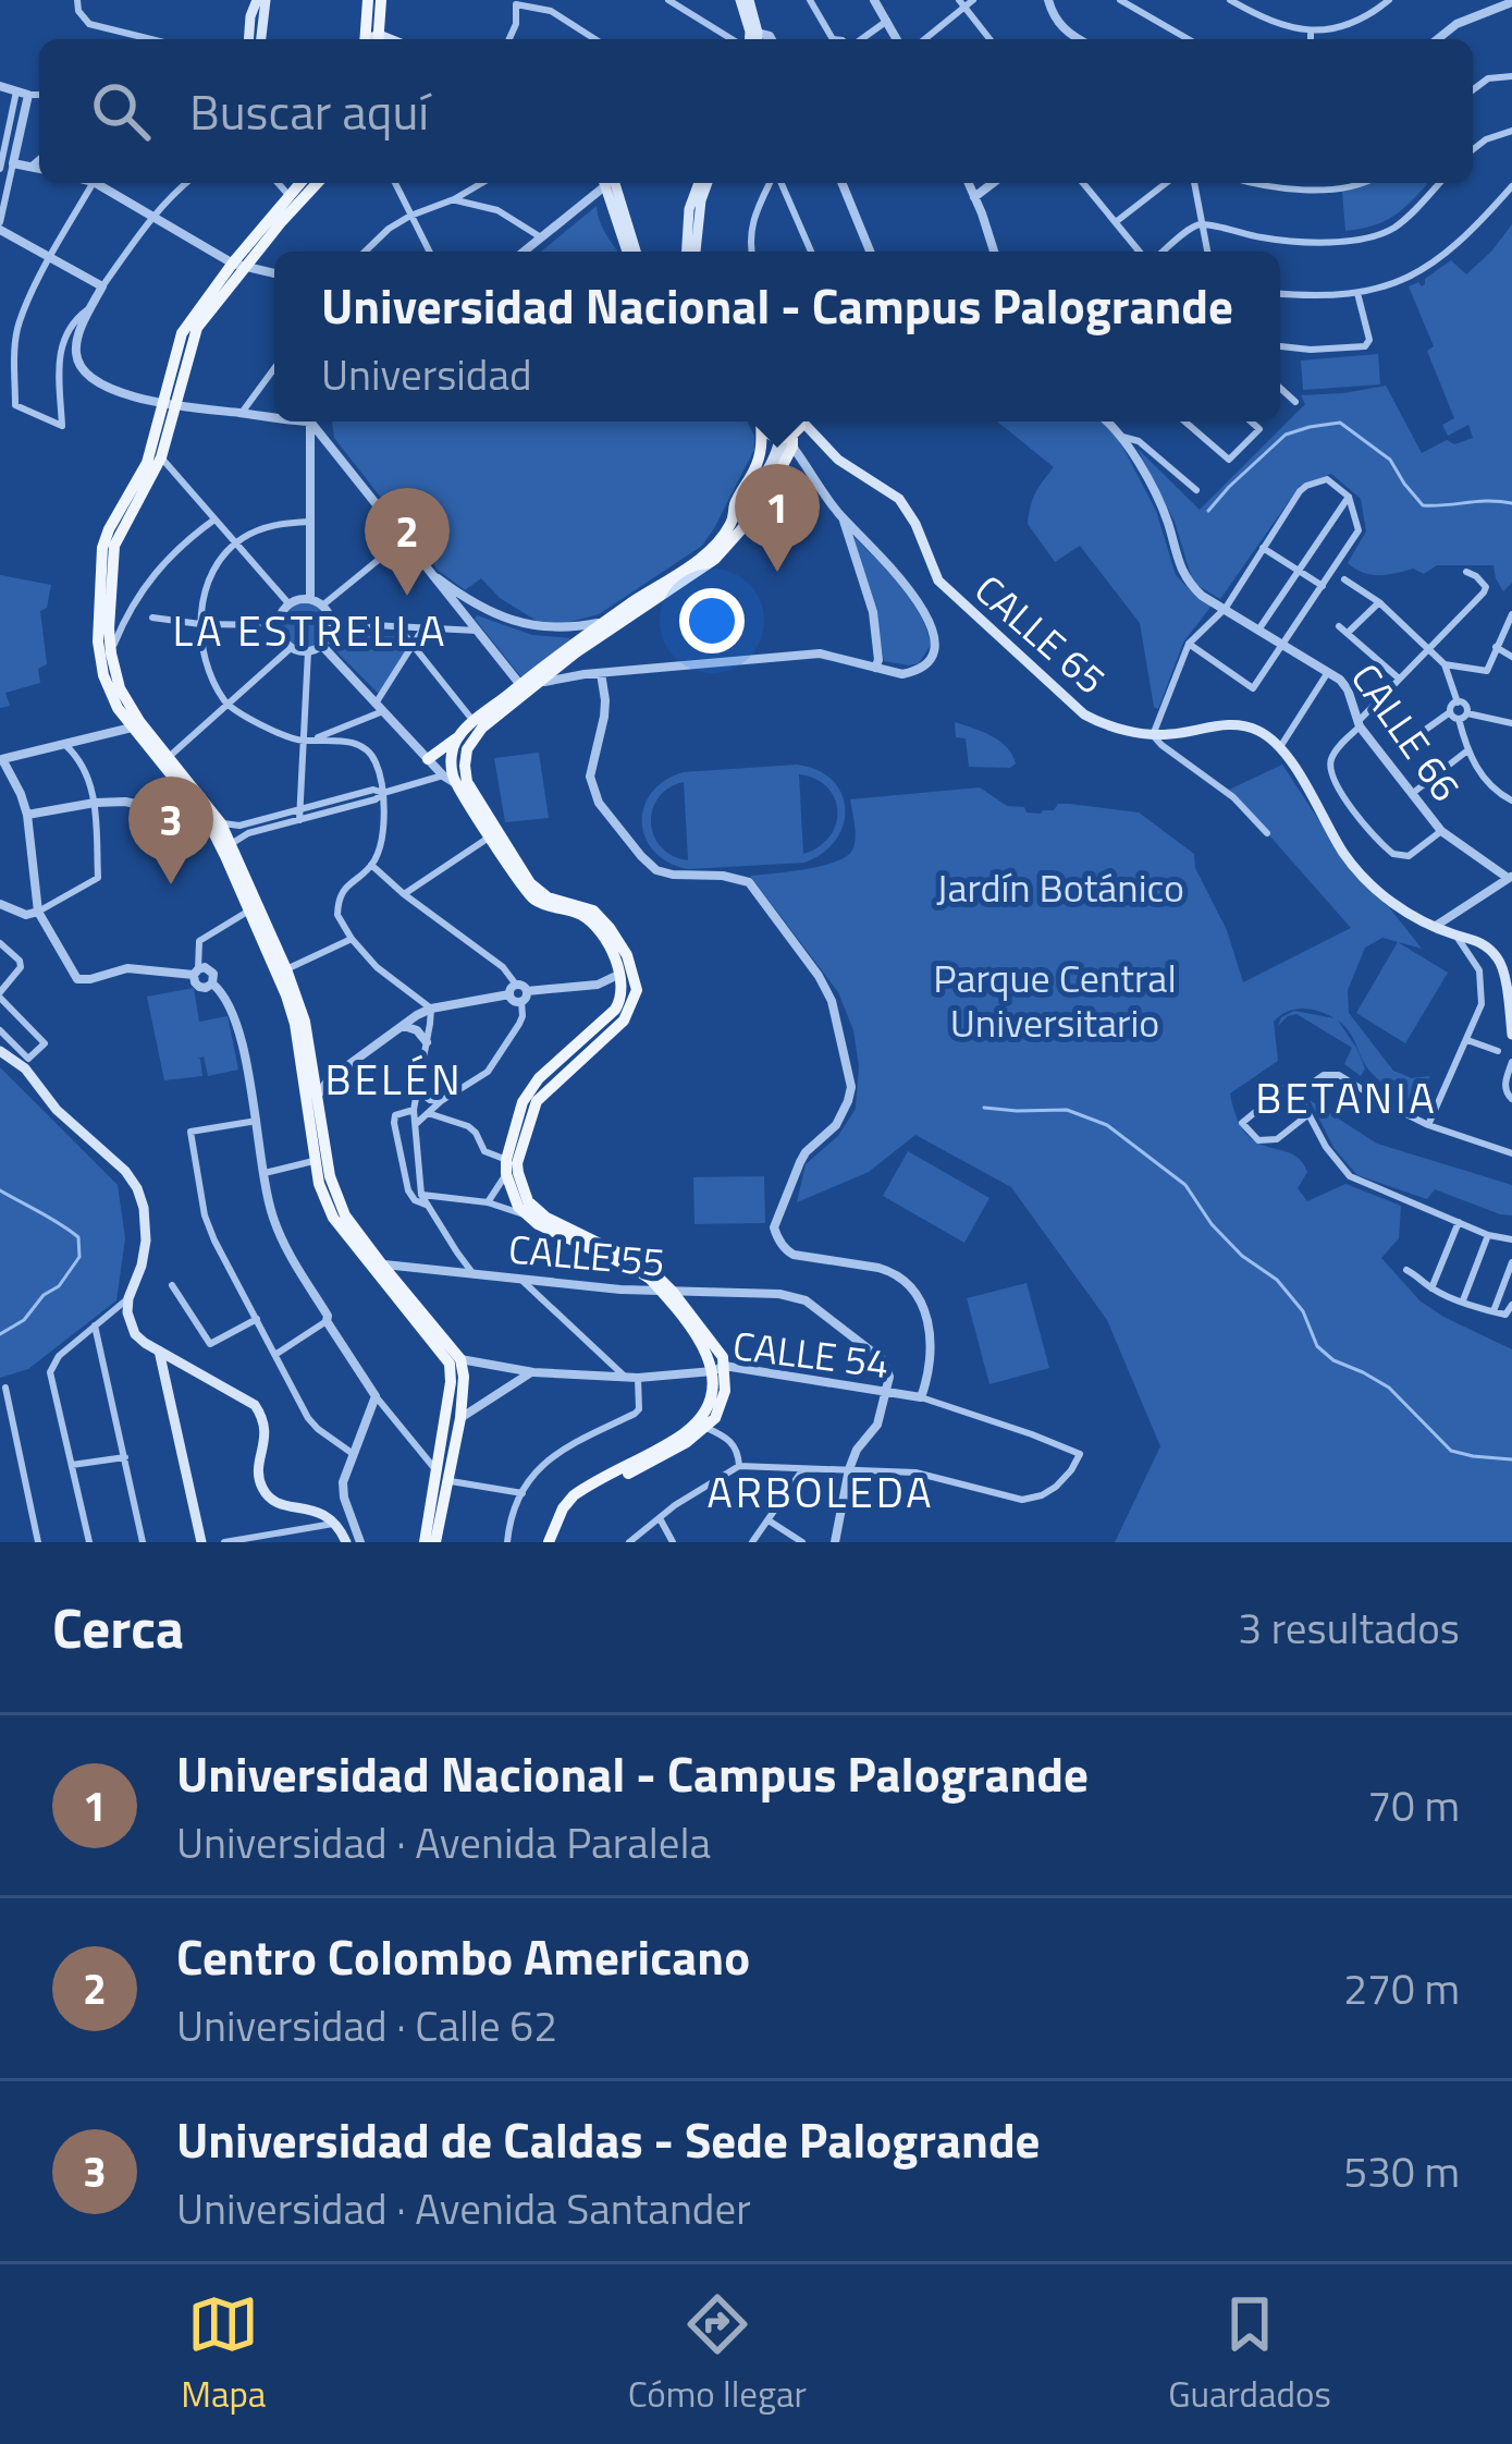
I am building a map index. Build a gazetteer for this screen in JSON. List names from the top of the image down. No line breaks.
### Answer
{"streets":{"main road":["CALLE 65"],"street":["CALLE 66","CALLE 55","CALLE 54"]},"crossings":[["CALLE 55","CALLE 54"]],"districts":["LA ESTRELLA","BELÉN","BETANIA","ARBOLEDA"],"parks":["Jardín Botánico","Parque Central Universitario"],"page":{"search":"Buscar aquí","popup":["Universidad Nacional - Campus Palogrande","Universidad"],"pins":["1","2","3"],"heading":["Cerca","3 resultados"],"list":[{"mark":"1","name":"Universidad Nacional - Campus Palogrande","note":"Universidad · Avenida Paralela","value":"70 m"},{"mark":"2","name":"Centro Colombo Americano","note":"Universidad · Calle 62","value":"270 m"},{"mark":"3","name":"Universidad de Caldas - Sede Palogrande","note":"Universidad · Avenida Santander","value":"530 m"}],"nav":["Mapa","Cómo llegar","Guardados"]}}
